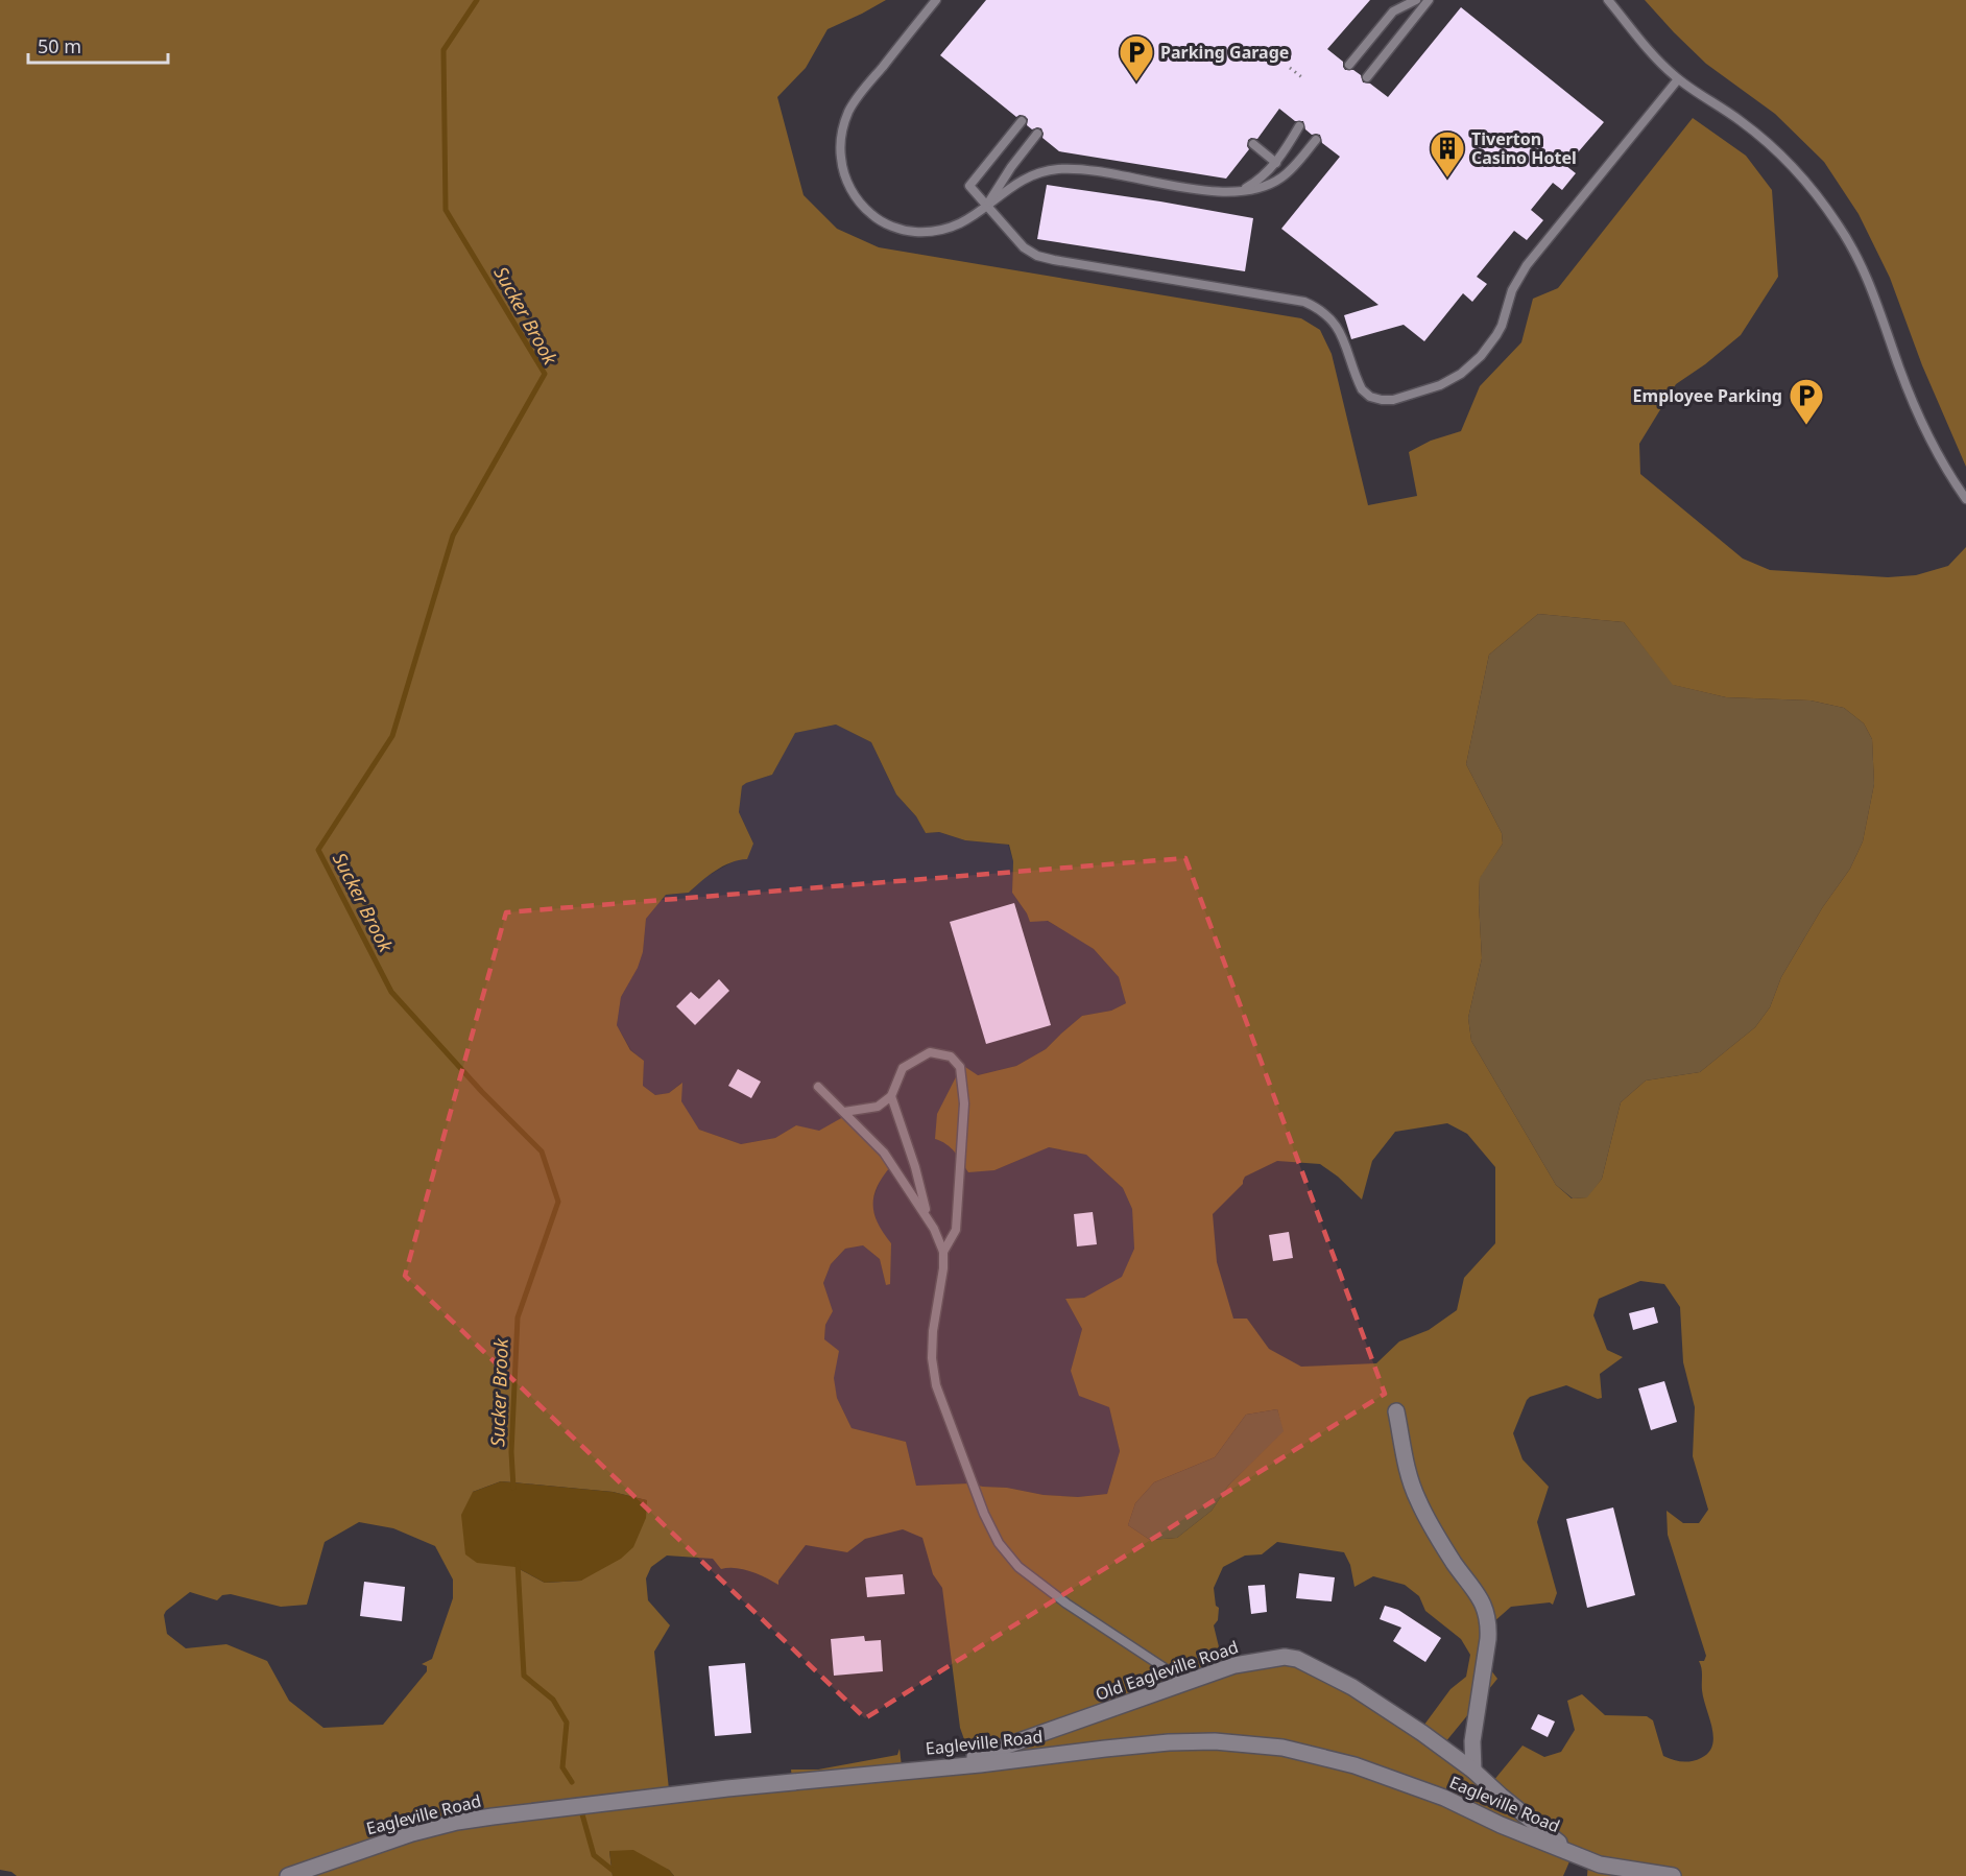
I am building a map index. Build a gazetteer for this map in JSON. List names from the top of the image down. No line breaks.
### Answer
{"streets":{"street":["Old Eagleville Road","Eagleville Road"]},"crossings":[["Old Eagleville Road","Eagleville Road"]],"water":["Sucker Brook"],"places":{"parking":["Parking Garage","Employee Parking"],"building":["Tiverton Casino Hotel"]},"scale_bar":"50 m"}
